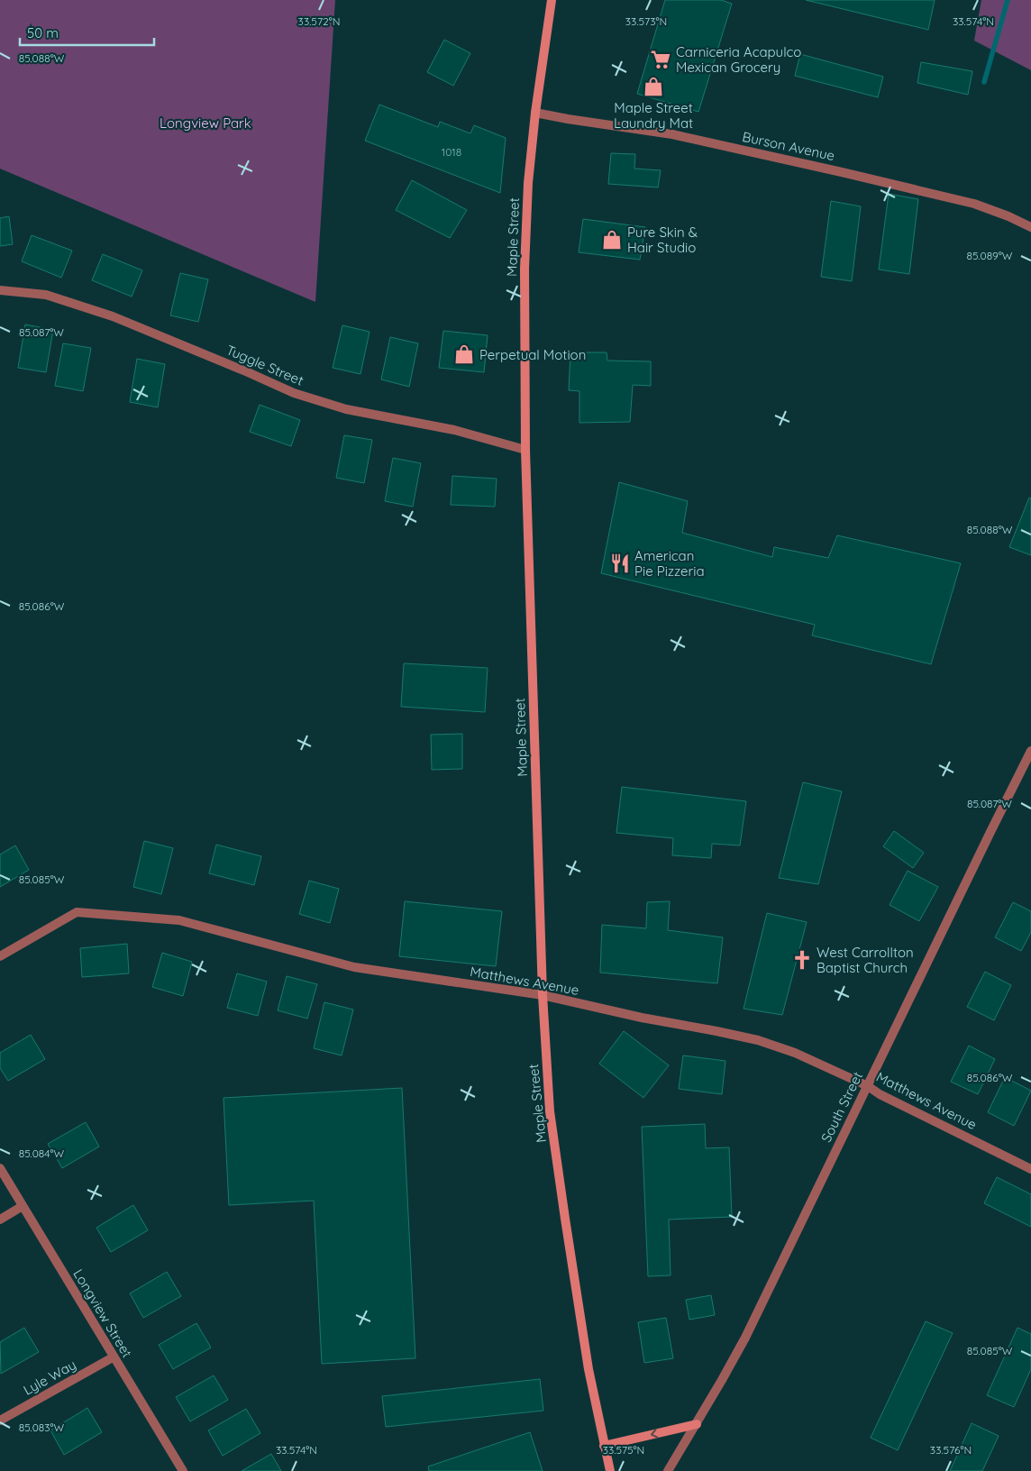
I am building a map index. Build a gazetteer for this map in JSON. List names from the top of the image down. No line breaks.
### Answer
{"streets":{"main road":["Maple Street"],"street":["Burson Avenue","Tuggle Street","Matthews Avenue","South Street","Longview Street","Lyle Way"]},"crossings":[["Burson Avenue","Maple Street"],["Maple Street","Tuggle Street"],["Maple Street","Matthews Avenue"],["Matthews Avenue","South Street"],["Longview Street","Lyle Way"]],"parks":["Longview Park"],"places":{"supermarket":["Carniceria Acapulco Mexican Grocery"],"shop":["Maple Street Laundry Mat","Pure Skin & Hair Studio","Perpetual Motion"],"restaurant":["American Pie Pizzeria"],"church":["West Carrollton Baptist Church"]},"house_numbers":["1018"],"scale_bar":"50 m","coordinates":["33.572°N","33.573°N","33.574°N","85.088°W","85.089°W","85.087°W","85.086°W","85.085°W","85.084°W","85.083°W","33.575°N","33.576°N"]}
